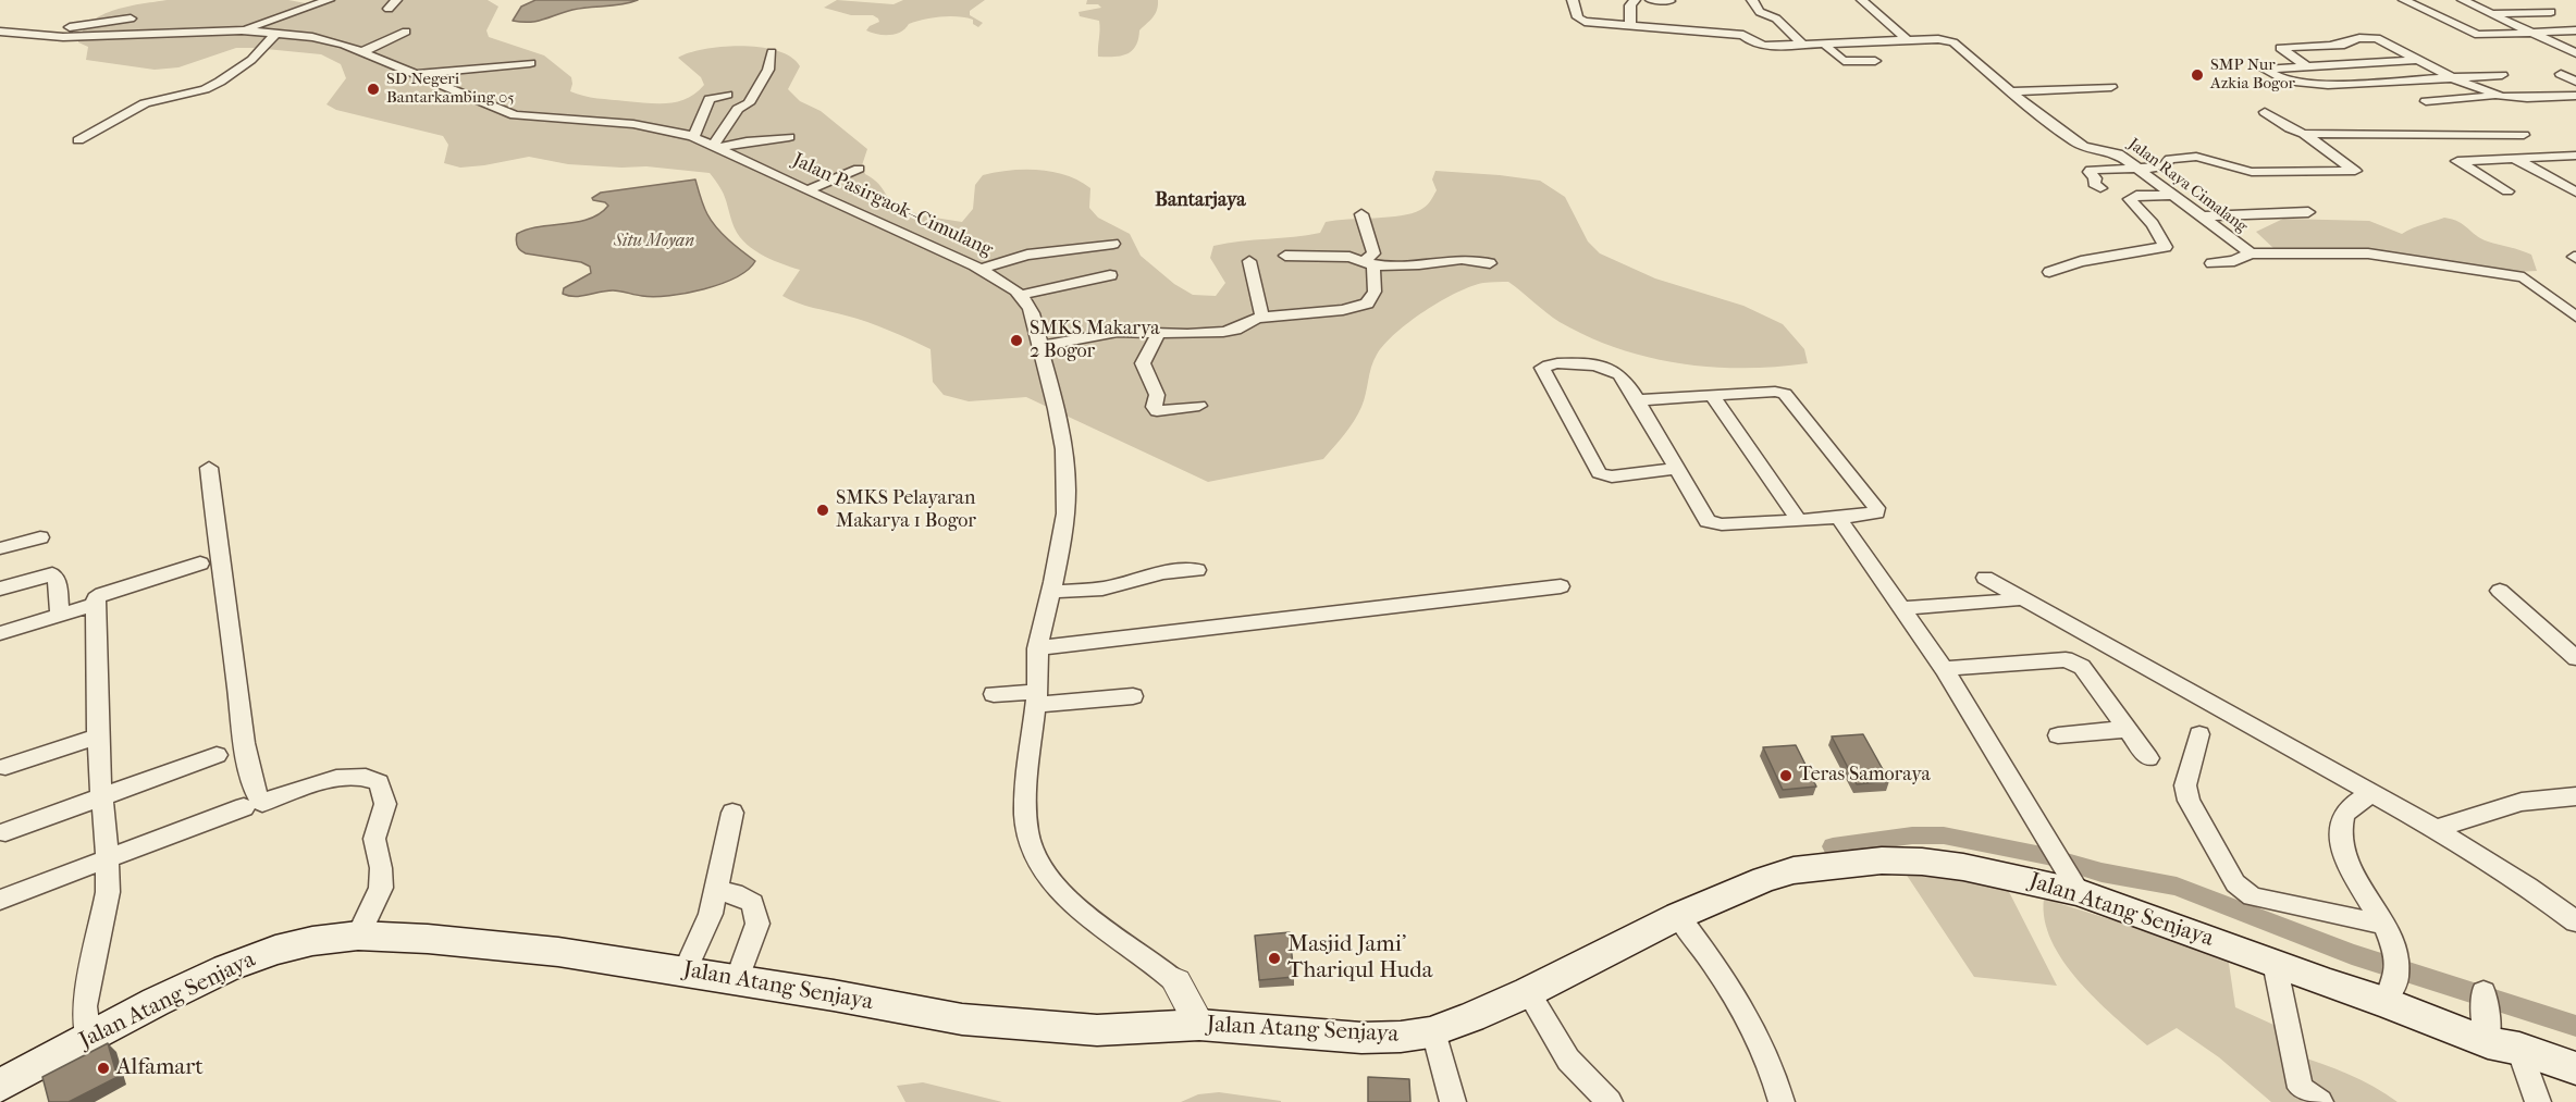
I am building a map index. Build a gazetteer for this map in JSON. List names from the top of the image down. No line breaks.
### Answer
{"streets":{"main road":["Jalan Atang Senjaya"],"street":["Jalan Raya Cimalang","Jalan Pasirgaok–Cimulang"]},"crossings":[["Jalan Pasirgaok–Cimulang","Jalan Atang Senjaya"]],"districts":["Bantarjaya"],"water":["Situ Moyan"],"places":["SMP Nur Azkia Bogor","SD Negeri Bantarkambing 05","SMKS Makarya 2 Bogor","SMKS Pelayaran Makarya 1 Bogor","Teras Samoraya","Masjid Jami' Thariqul Huda","Alfamart"]}
